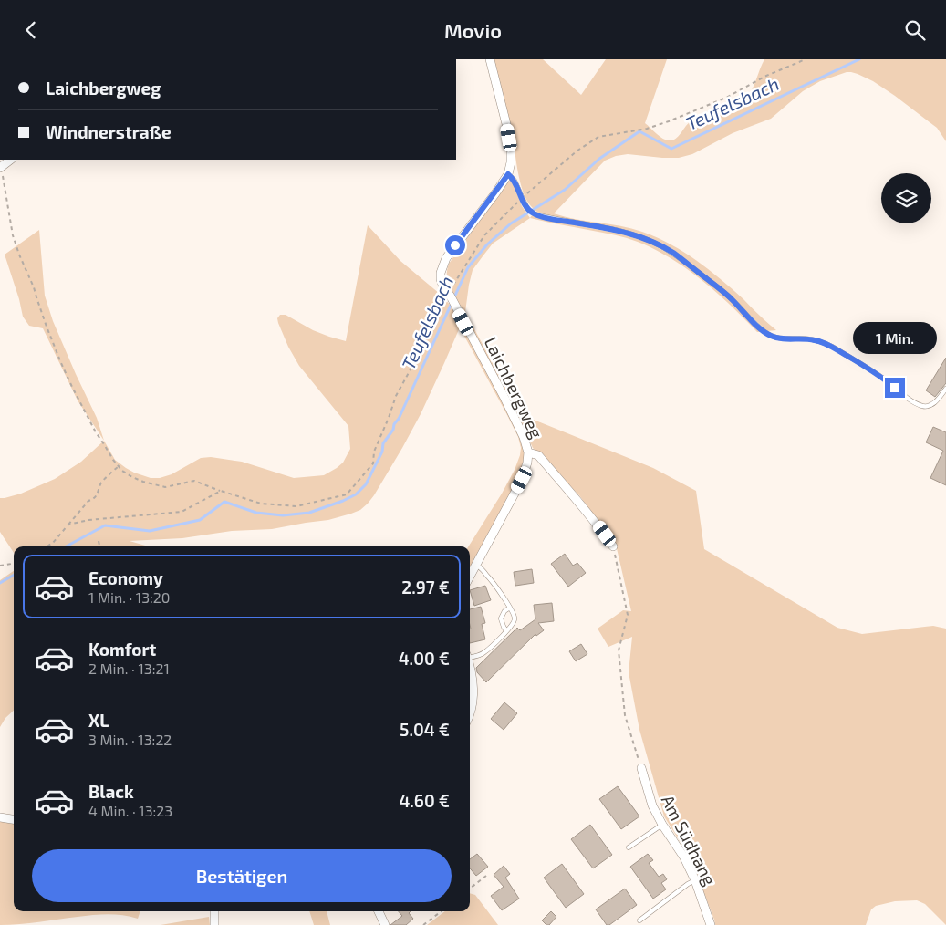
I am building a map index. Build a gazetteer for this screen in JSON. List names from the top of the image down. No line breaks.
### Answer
{"streets":{"street":["Laichbergweg","Am Südhang"]},"water":["Teufelsbach"],"page":{"header":"Movio","banner":["Laichbergweg","Windnerstraße"],"bubble":"1 Min.","list":[{"name":"Economy","note":"1 Min. · 13:20","value":"2.97 €"},{"name":"Komfort","note":"2 Min. · 13:21","value":"4.00 €"},{"name":"XL","note":"3 Min. · 13:22","value":"5.04 €"},{"name":"Black","note":"4 Min. · 13:23","value":"4.60 €"}],"buttons":"Bestätigen"}}
